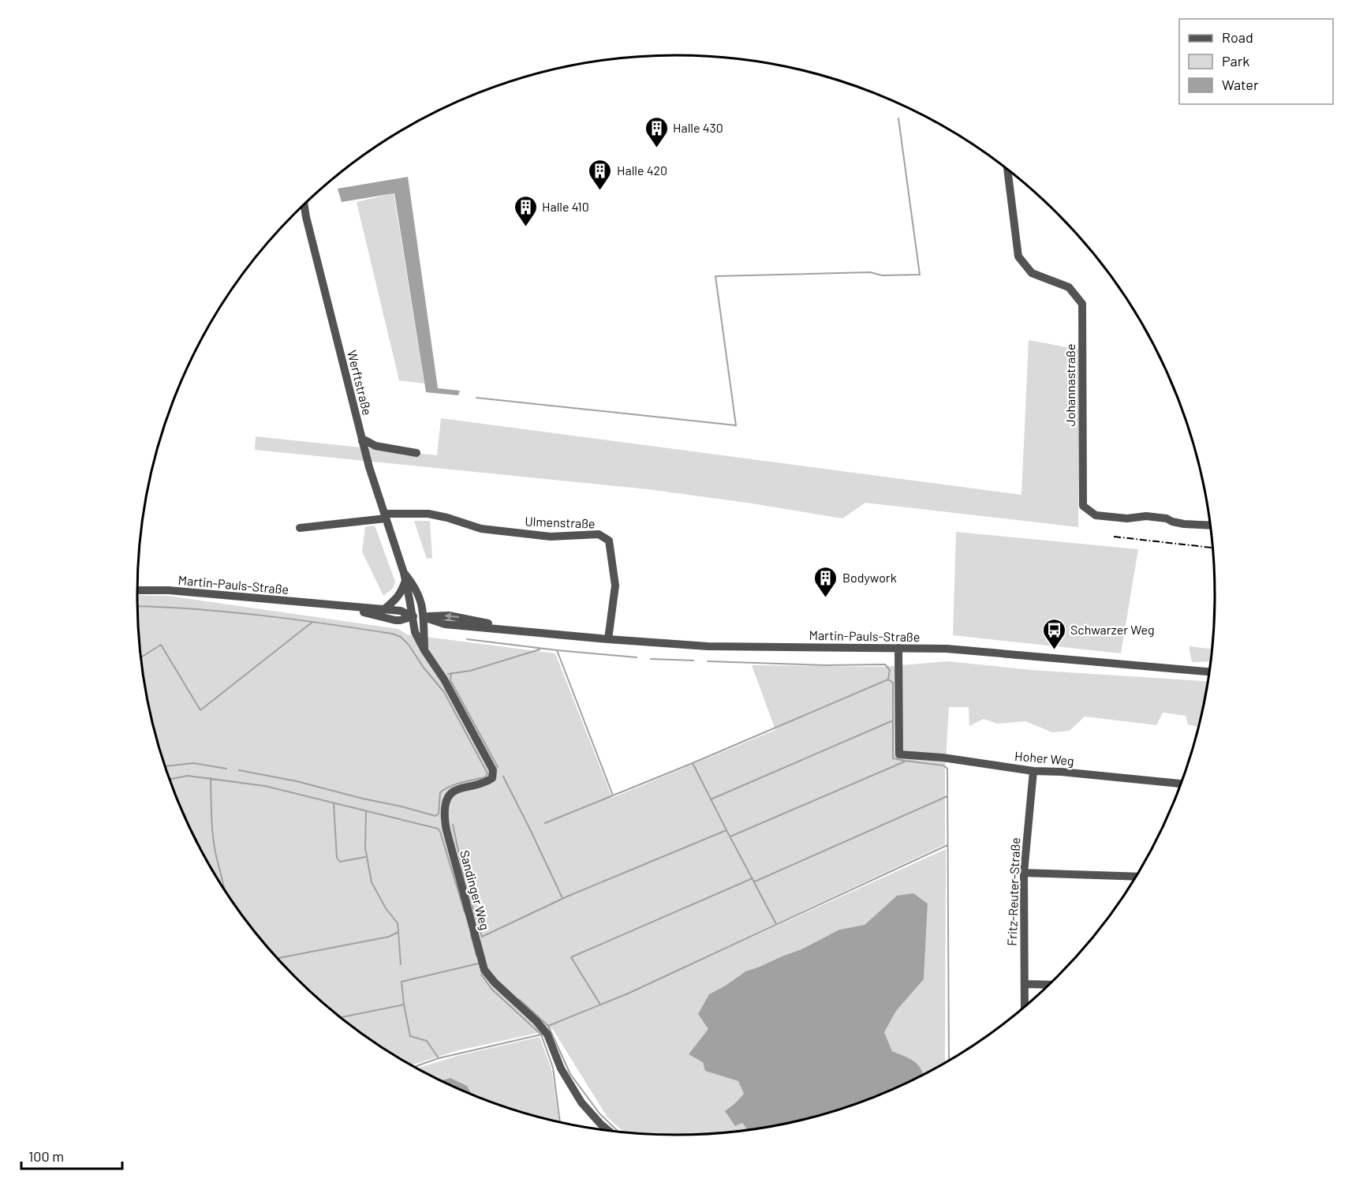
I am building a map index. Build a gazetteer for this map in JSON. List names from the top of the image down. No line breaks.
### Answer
{"streets":{"street":["Werftstraße","Johannastraße","Ulmenstraße","Martin-Pauls-Straße","Hoher Weg","Sandinger Weg","Fritz-Reuter-Straße"]},"crossings":[["Werftstraße","Ulmenstraße"],["Werftstraße","Martin-Pauls-Straße"],["Werftstraße","Sandinger Weg"],["Ulmenstraße","Martin-Pauls-Straße"],["Martin-Pauls-Straße","Hoher Weg"],["Martin-Pauls-Straße","Sandinger Weg"],["Hoher Weg","Fritz-Reuter-Straße"]],"places":{"building":["Halle 430","Halle 420","Halle 410","Bodywork"],"bus stop":["Schwarzer Weg"]},"legend":["Road","Park","Water"],"scale_bar":"100 m"}
